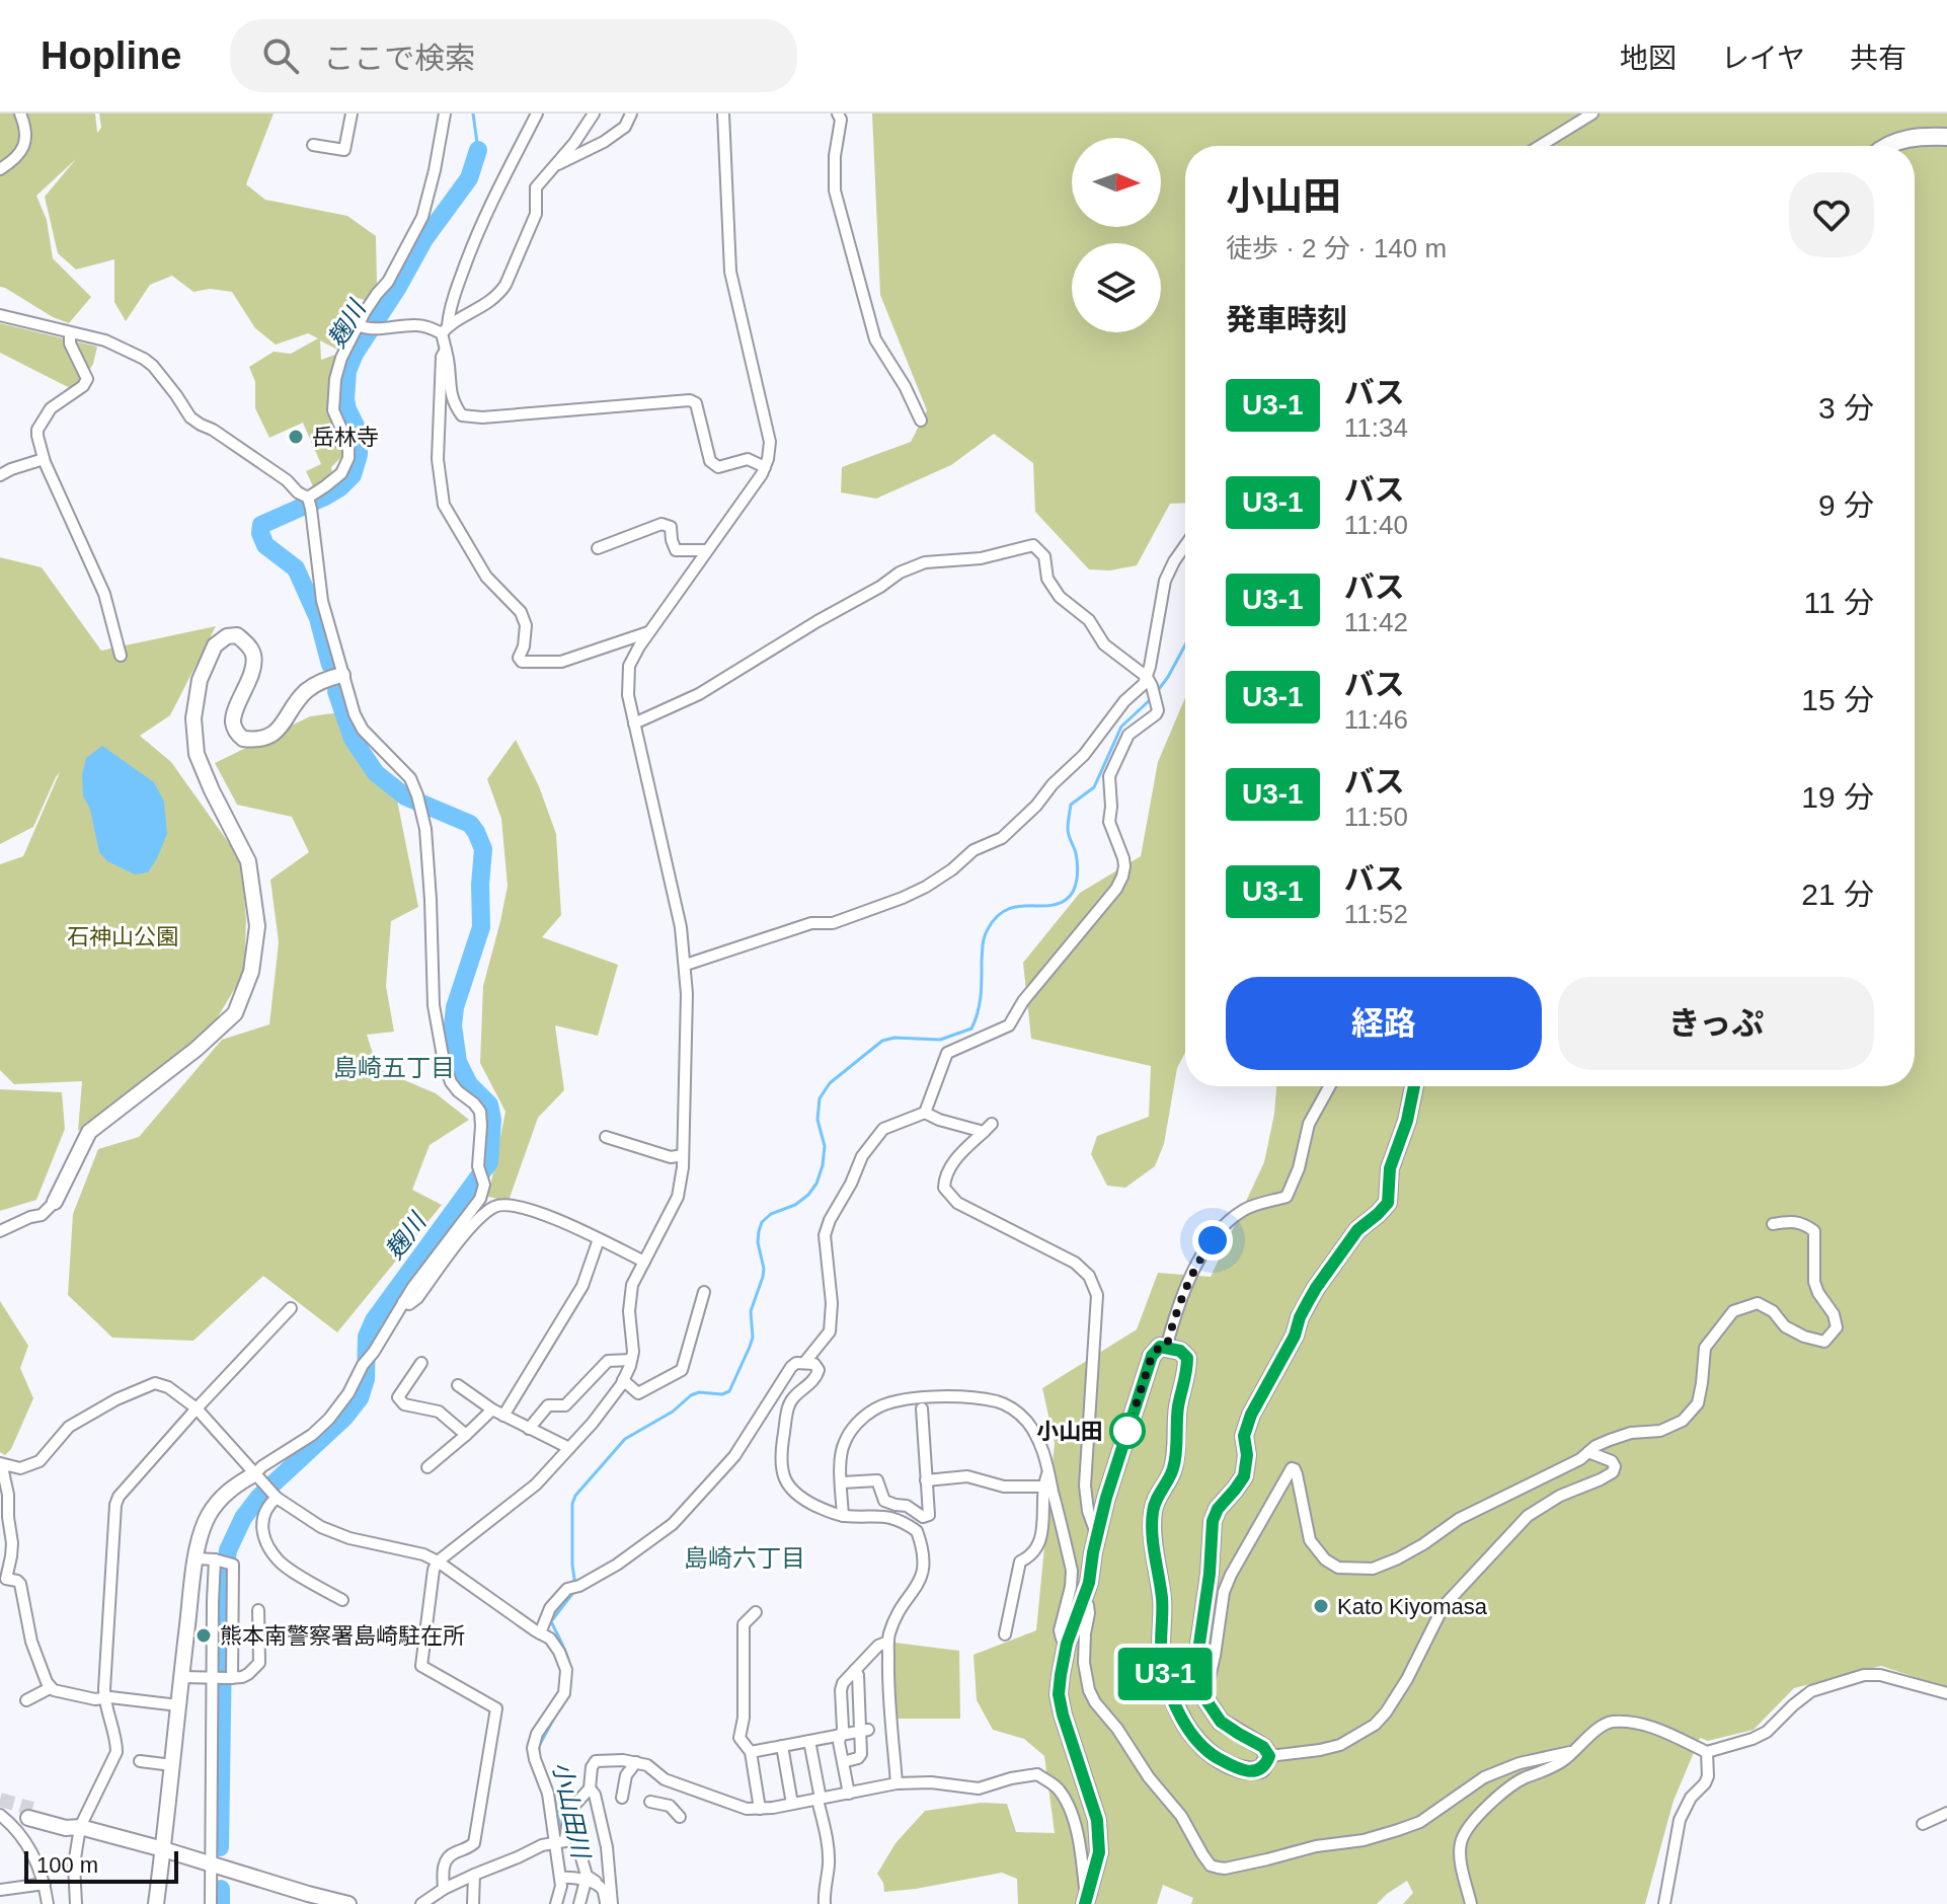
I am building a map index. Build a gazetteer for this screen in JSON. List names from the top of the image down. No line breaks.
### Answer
{"districts":["島崎五丁目","島崎六丁目"],"water":["麹川","小山田川"],"parks":["石神山公園"],"places":["岳林寺","小山田","Kato Kiyomasa","熊本南警察署島崎駐在所"],"lines":["bus line U3-1"],"scale_bar":"100 m","north":"right","page":{"header":"Hopline","search":"ここで検索","nav":["地図","レイヤ","共有"],"on_map":"U3-1","heading":[["小山田","徒歩 · 2 分 · 140 m"],"発車時刻"],"list":[{"mark":"U3-1","name":"バス","note":"11:34","value":"3 分"},{"mark":"U3-1","name":"バス","note":"11:40","value":"9 分"},{"mark":"U3-1","name":"バス","note":"11:42","value":"11 分"},{"mark":"U3-1","name":"バス","note":"11:46","value":"15 分"},{"mark":"U3-1","name":"バス","note":"11:50","value":"19 分"},{"mark":"U3-1","name":"バス","note":"11:52","value":"21 分"}],"buttons":["経路","きっぷ"],"scale":"100 m"}}
